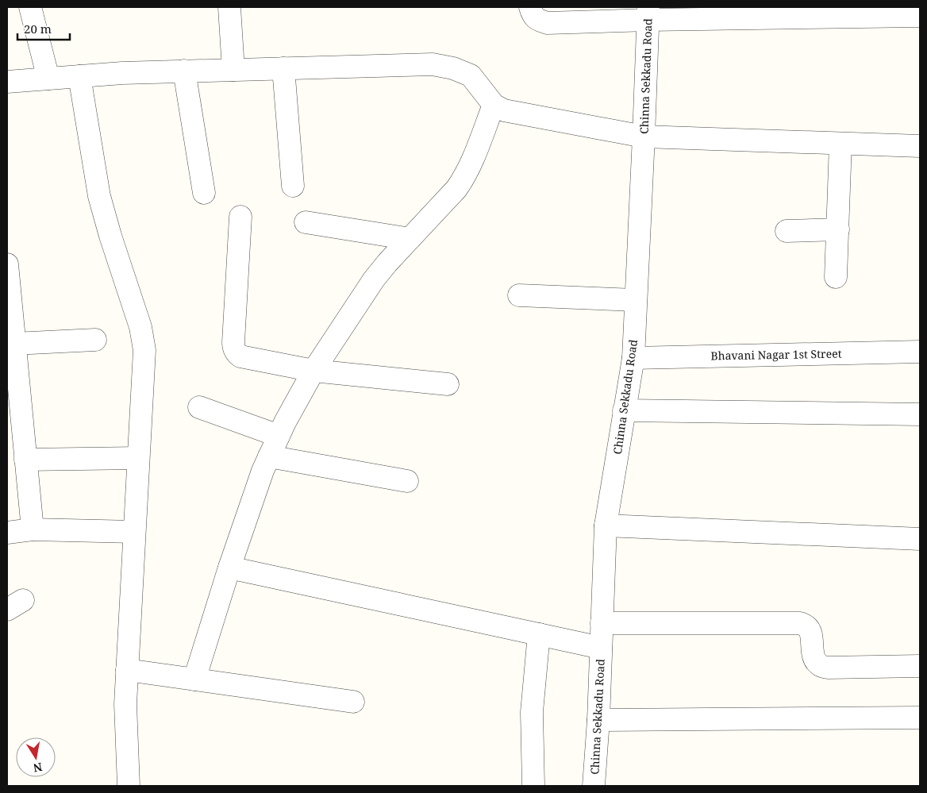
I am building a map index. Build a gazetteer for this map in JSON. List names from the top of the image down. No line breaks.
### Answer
{"streets":{"street":["Chinna Sekkadu Road","Bhavani Nagar 1st Street"]},"crossings":[["Chinna Sekkadu Road","Bhavani Nagar 1st Street"]],"scale_bar":"20 m","north":"bottom"}
